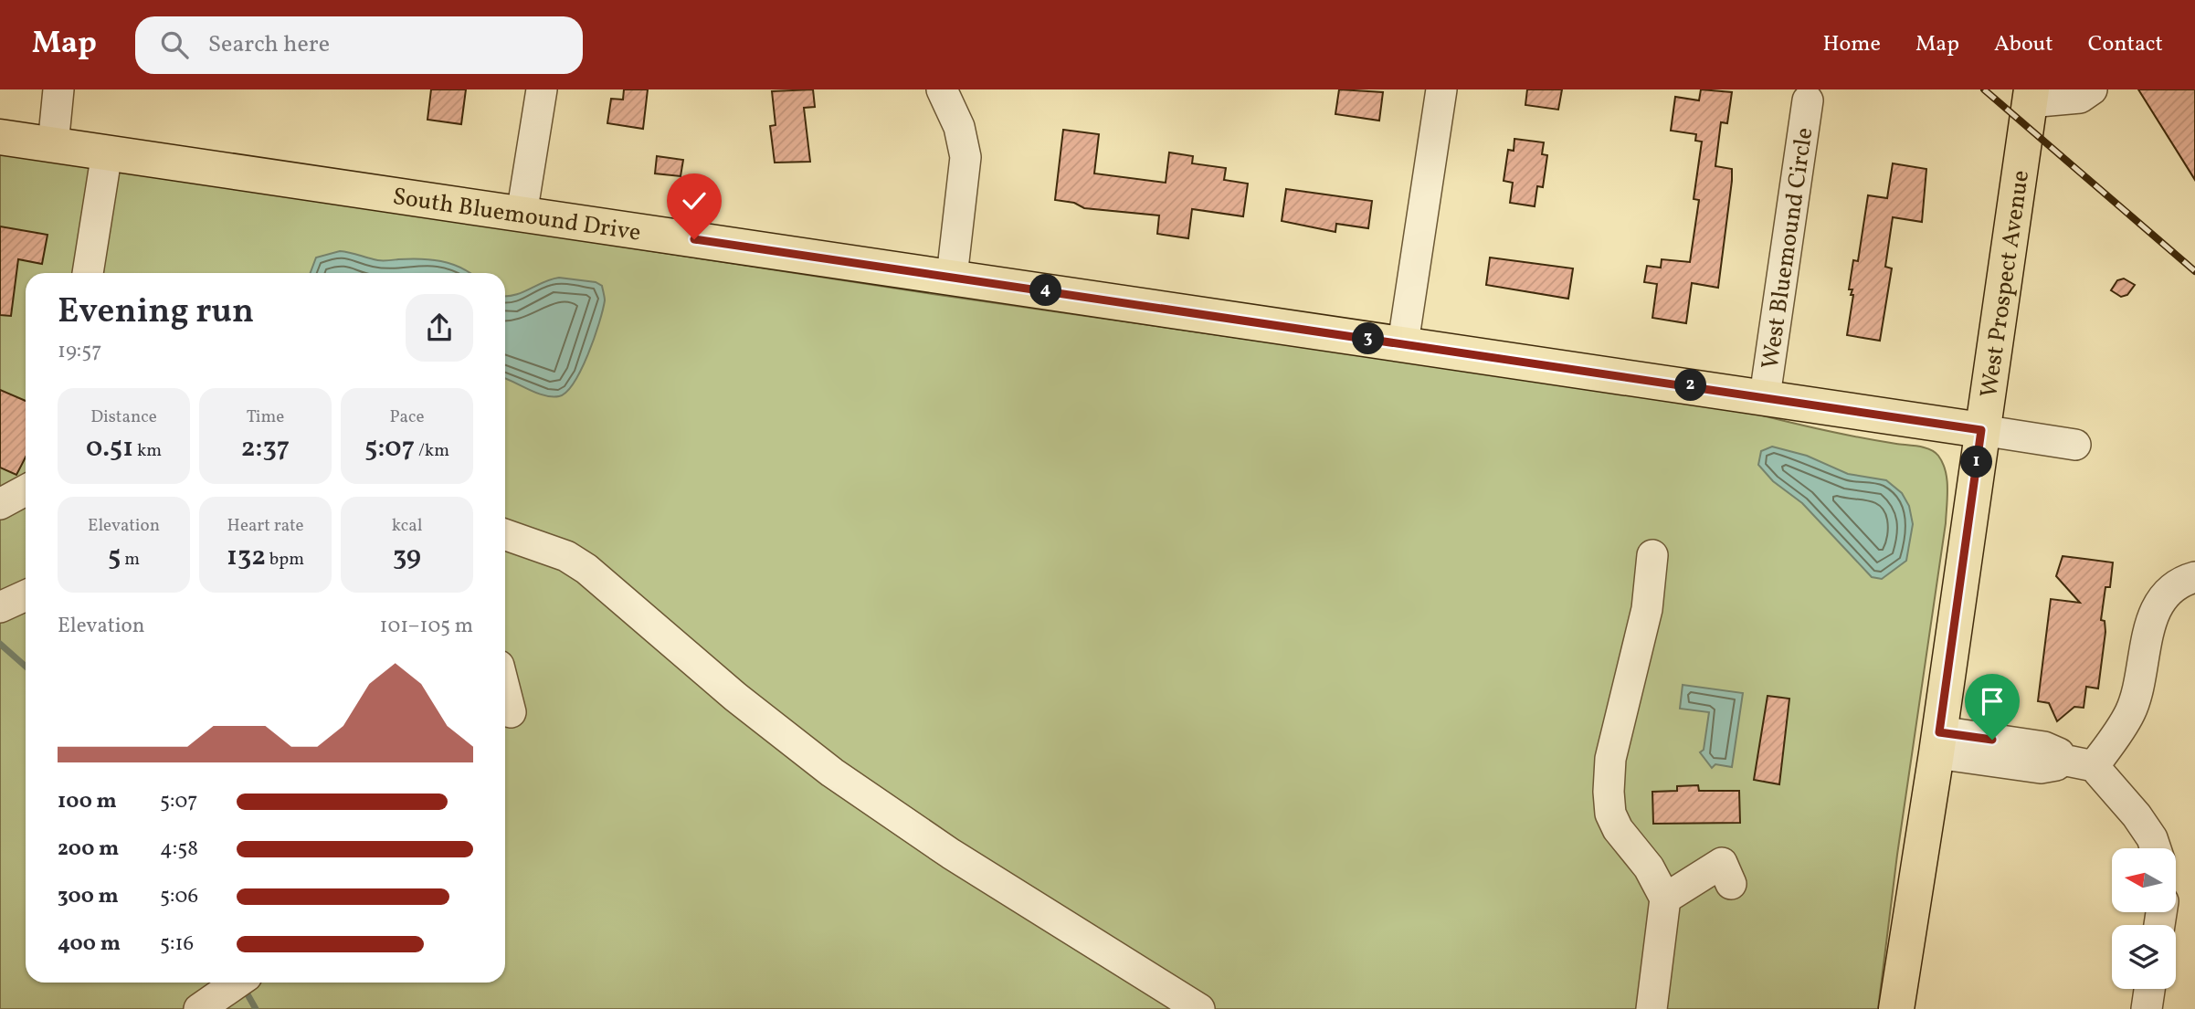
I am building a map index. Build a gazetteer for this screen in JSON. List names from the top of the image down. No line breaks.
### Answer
{"streets":{"main road":["South Bluemound Drive","West Prospect Avenue"],"street":["West Bluemound Circle"]},"crossings":[["South Bluemound Drive","West Bluemound Circle"],["South Bluemound Drive","West Prospect Avenue"]],"north":"left","page":{"header":"Map","search":"Search here","nav":["Home","Map","About","Contact"],"heading":["Evening run","19:57"],"pins":["4","3","2","1"],"stats":[["Distance","0.51 km"],["Time","2:37"],["Pace","5:07 /km"],["Elevation","5 m"],["Heart rate","132 bpm"],["kcal","39"]],"chart":["Elevation","101–105 m"],"list":[{"name":"100 m","note":"5:07"},{"name":"200 m","note":"4:58"},{"name":"300 m","note":"5:06"},{"name":"400 m","note":"5:16"}]}}
